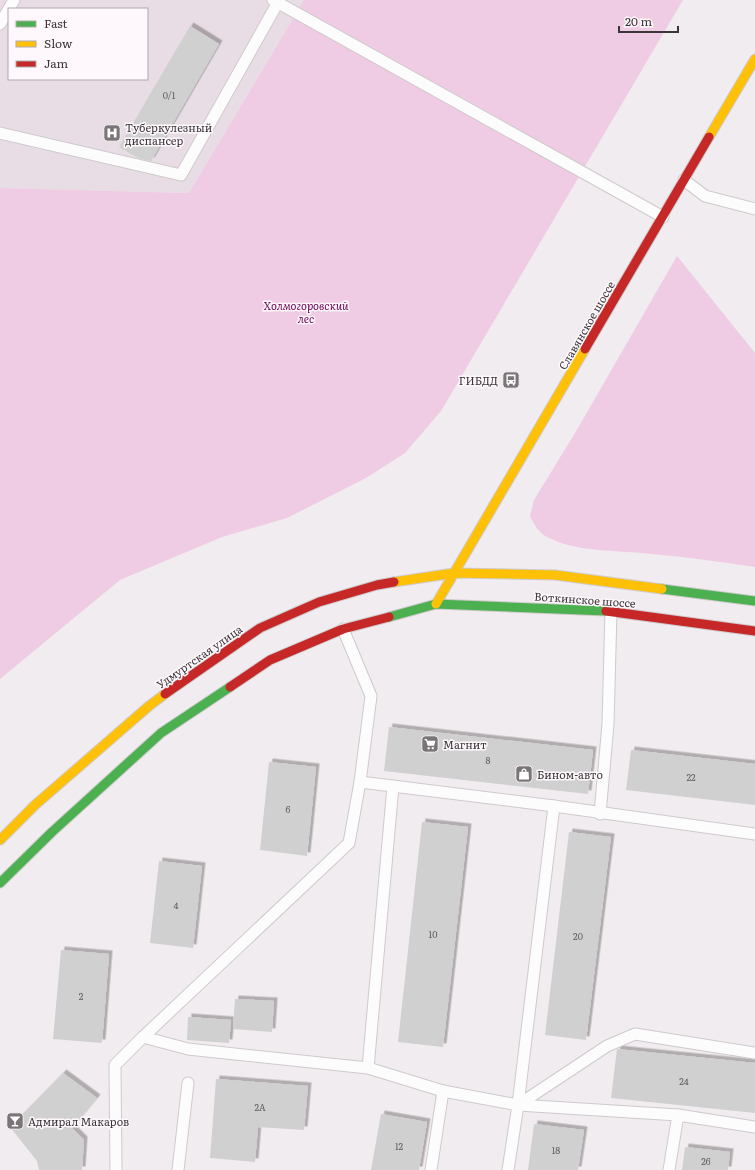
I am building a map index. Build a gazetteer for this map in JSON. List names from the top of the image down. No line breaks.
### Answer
{"streets":{"main road":["Славянское шоссе","Воткинское шоссе","Удмуртская улица"]},"crossings":[["Славянское шоссе","Воткинское шоссе"],["Славянское шоссе","Удмуртская улица"],["Воткинское шоссе","Удмуртская улица"]],"parks":["Холмогоровский лес"],"places":{"hospital":["Туберкулезный диспансер"],"bus stop":["ГИБДД"],"supermarket":["Магнит"],"shop":["Бином-авто"],"bar":["Адмирал Макаров"]},"house_numbers":["0/1","8","22","6","4","10","20","2","24","2А","12","18","26"],"legend":["Fast","Slow","Jam"],"scale_bar":"20 m"}
